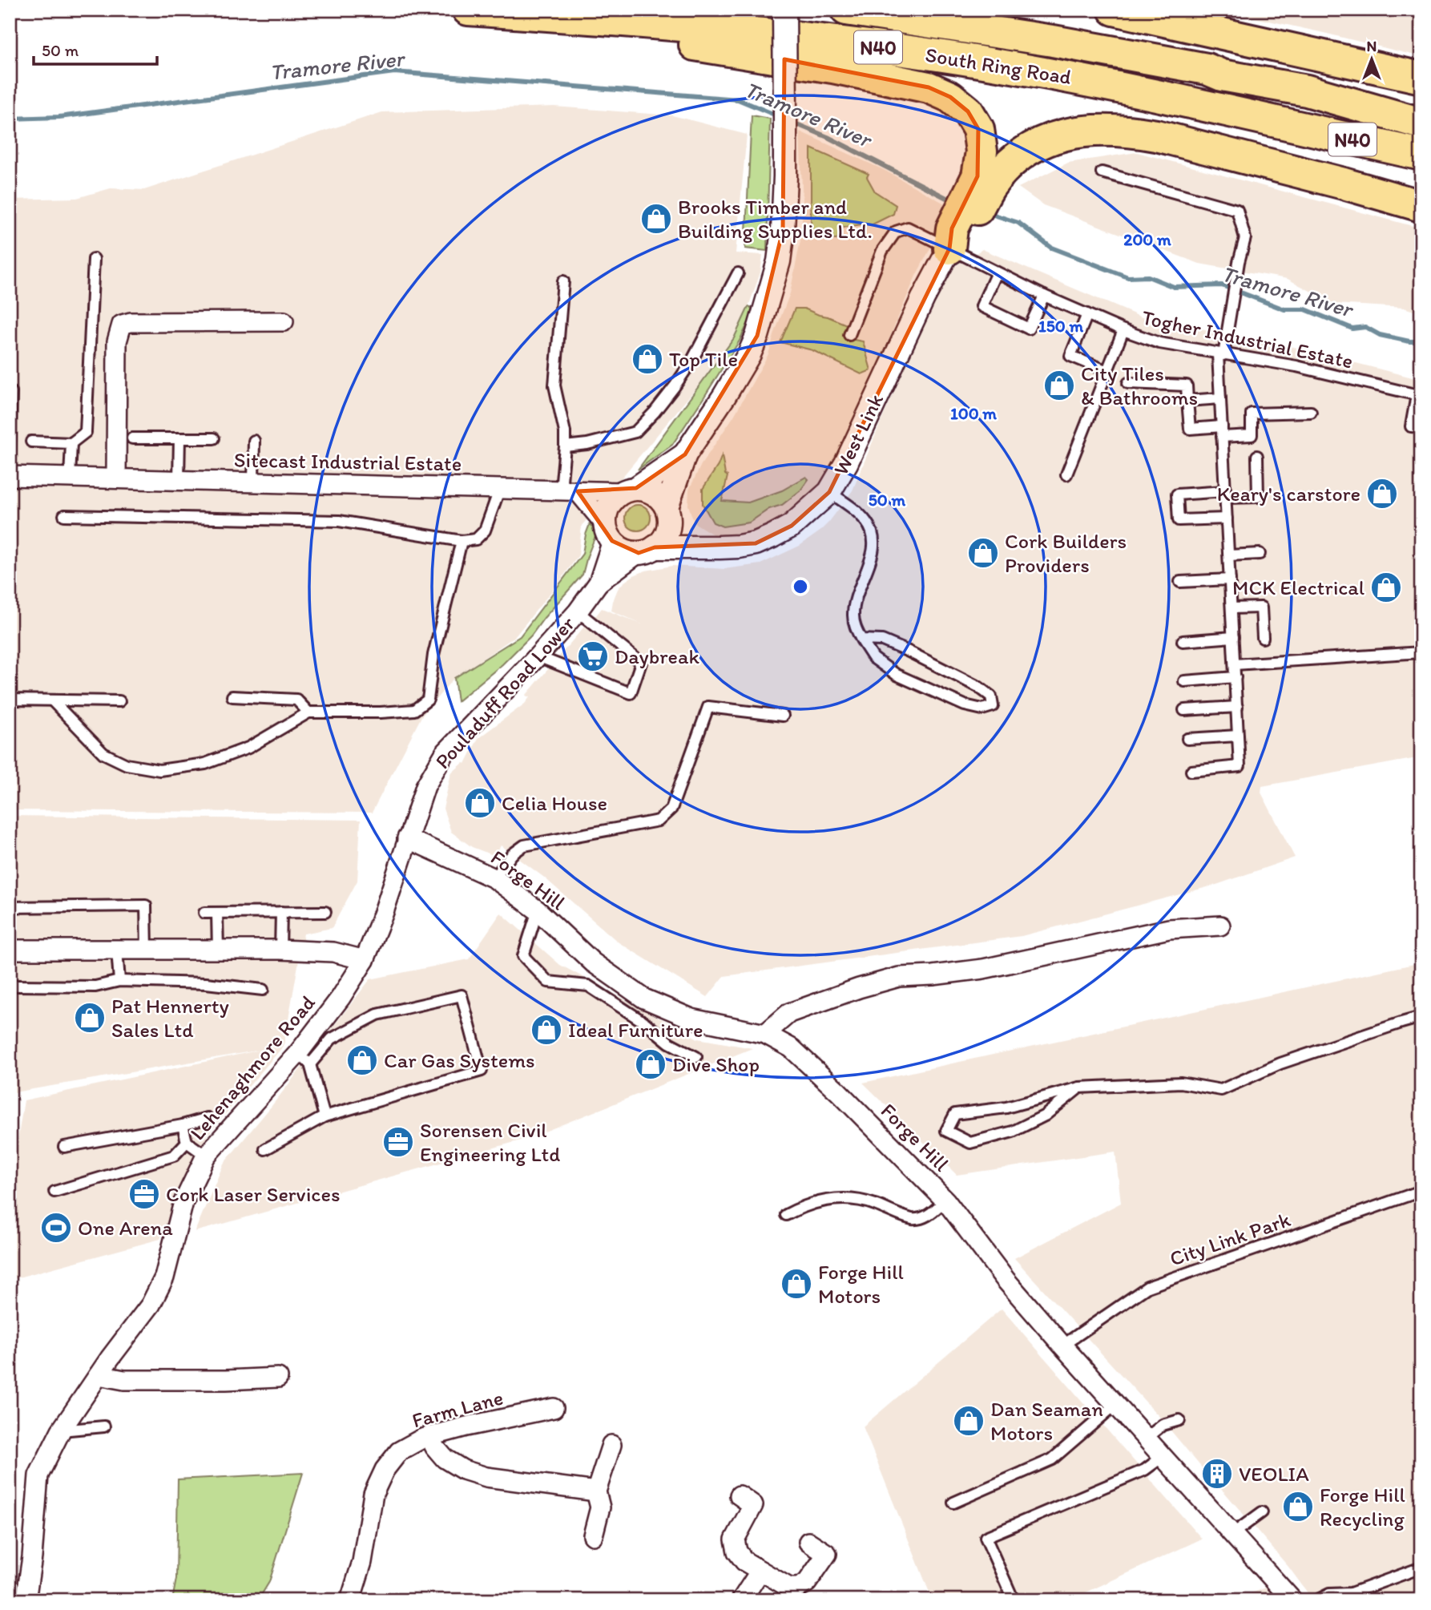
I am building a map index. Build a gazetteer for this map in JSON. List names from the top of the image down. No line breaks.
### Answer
{"streets":{"highway":["N40","South Ring Road"],"street":["West Link","Sitecast Industrial Estate","Pouladuff Road Lower","Forge Hill","Lehenaghmore Road","Farm Lane"],"lane":["Togher Industrial Estate","City Link Park"]},"crossings":[["Togher Industrial Estate","West Link"],["West Link","Sitecast Industrial Estate"],["West Link","Pouladuff Road Lower"],["Sitecast Industrial Estate","Pouladuff Road Lower"],["Pouladuff Road Lower","Forge Hill"],["Pouladuff Road Lower","Lehenaghmore Road"],["Forge Hill","Lehenaghmore Road"],["Forge Hill","City Link Park"]],"water":["Tramore River"],"places":{"shop":["Brooks Timber and Building Supplies Ltd.","Top Tile","City Tiles & Bathrooms","Keary's carstore","Cork Builders Providers","MCK Electrical","Celia House","Pat Hennerty Sales Ltd","Ideal Furniture","Car Gas Systems","Dive Shop","Forge Hill Motors","Dan Seaman Motors","Forge Hill Recycling"],"supermarket":["Daybreak"],"office":["Sorensen Civil Engineering Ltd","Cork Laser Services"],"sports":["One Arena"],"building":["VEOLIA"]},"scale_bar":"50 m","north":"top","rings":["200 m","150 m","100 m","50 m"]}
